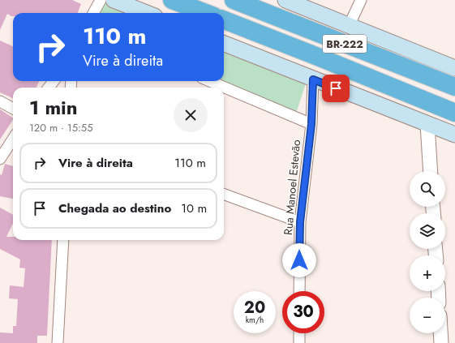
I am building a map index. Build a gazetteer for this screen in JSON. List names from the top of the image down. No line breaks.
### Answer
{"streets":{"highway":["BR-222"],"street":["Rua Manoel Estevão"]},"page":{"turn":["110 m","Vire à direita"],"heading":["1 min","120 m · 15:55"],"list":[{"name":"Vire à direita","value":"110 m"},{"name":"Chegada ao destino","value":"10 m"}],"map_buttons":["+","−"],"speed":"20 km/h","limit":"30"}}
